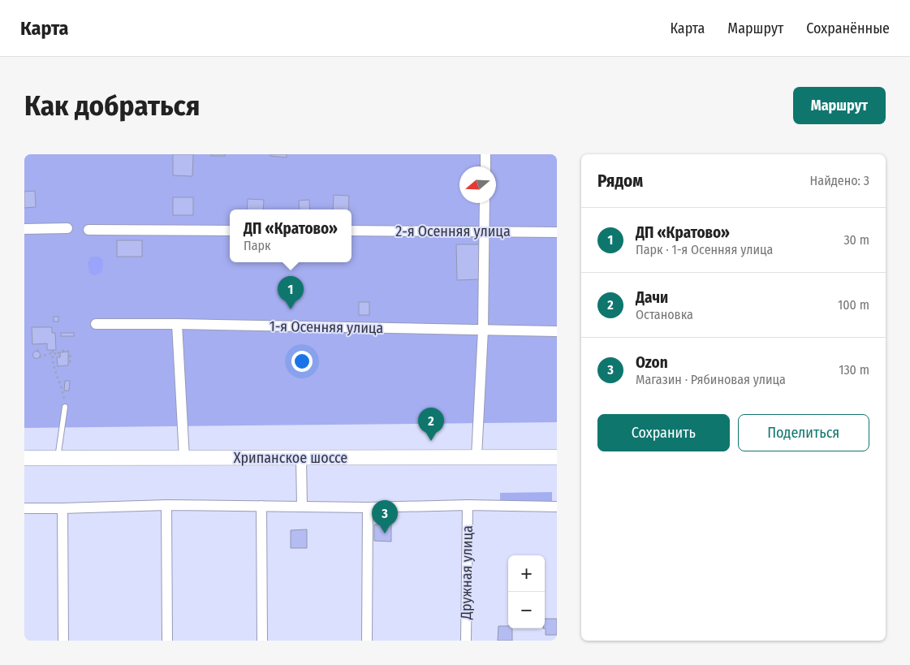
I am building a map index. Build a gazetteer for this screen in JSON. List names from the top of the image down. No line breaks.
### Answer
{"streets":{"main road":["Хрипанское шоссе"],"street":["2-я Осенняя улица","1-я Осенняя улица","Дружная улица"]},"north":"left","page":{"header":"Карта","nav":["Карта","Маршрут","Сохранённые"],"buttons":["Маршрут",["Сохранить","Поделиться"]],"title":"Как добраться","heading":["Рядом","Найдено: 3"],"list":[{"mark":"1","name":"ДП «Кратово»","note":"Парк · 1-я Осенняя улица","value":"30 m"},{"mark":"2","name":"Дачи","note":"Остановка","value":"100 m"},{"mark":"3","name":"Ozon","note":"Магазин · Рябиновая улица","value":"130 m"}],"popup":["ДП «Кратово»","Парк"],"pins":["1","2","3"],"map_buttons":["+","−"]}}
